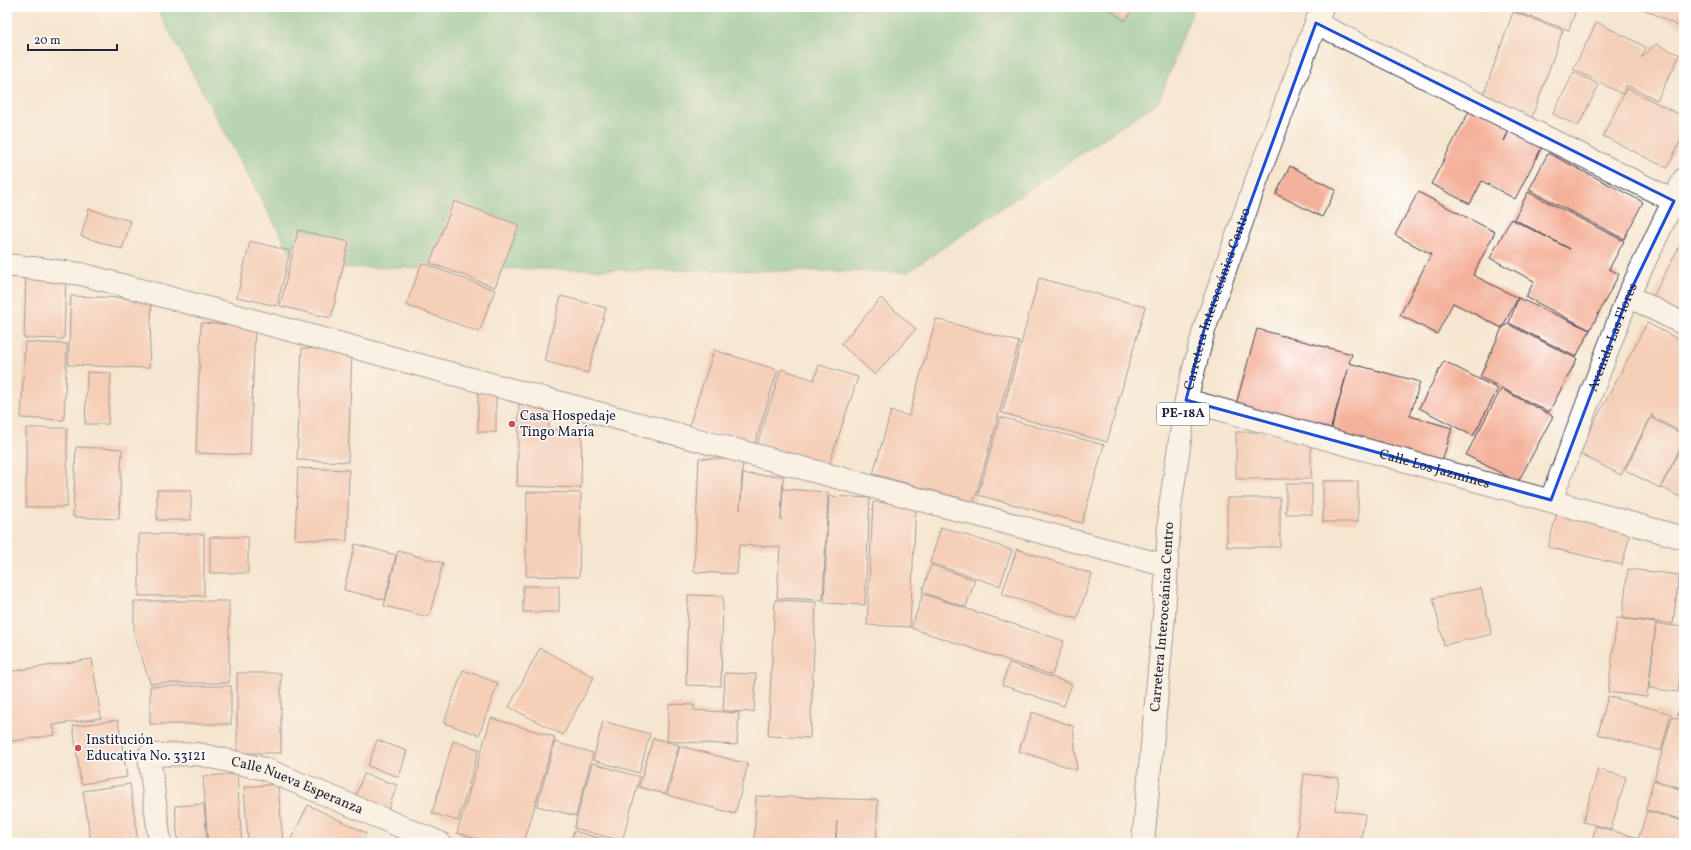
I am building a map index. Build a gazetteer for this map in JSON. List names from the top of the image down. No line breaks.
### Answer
{"streets":{"main road":["Carretera Interoceánica Centro","Avenida Las Flores","PE-18A","Calle Los Jazmines","Calle Nueva Esperanza"]},"crossings":[["Carretera Interoceánica Centro","Calle Los Jazmines"],["Avenida Las Flores","Calle Los Jazmines"]],"places":["Casa Hospedaje Tingo María","Institución Educativa No. 33121"],"scale_bar":"20 m"}
